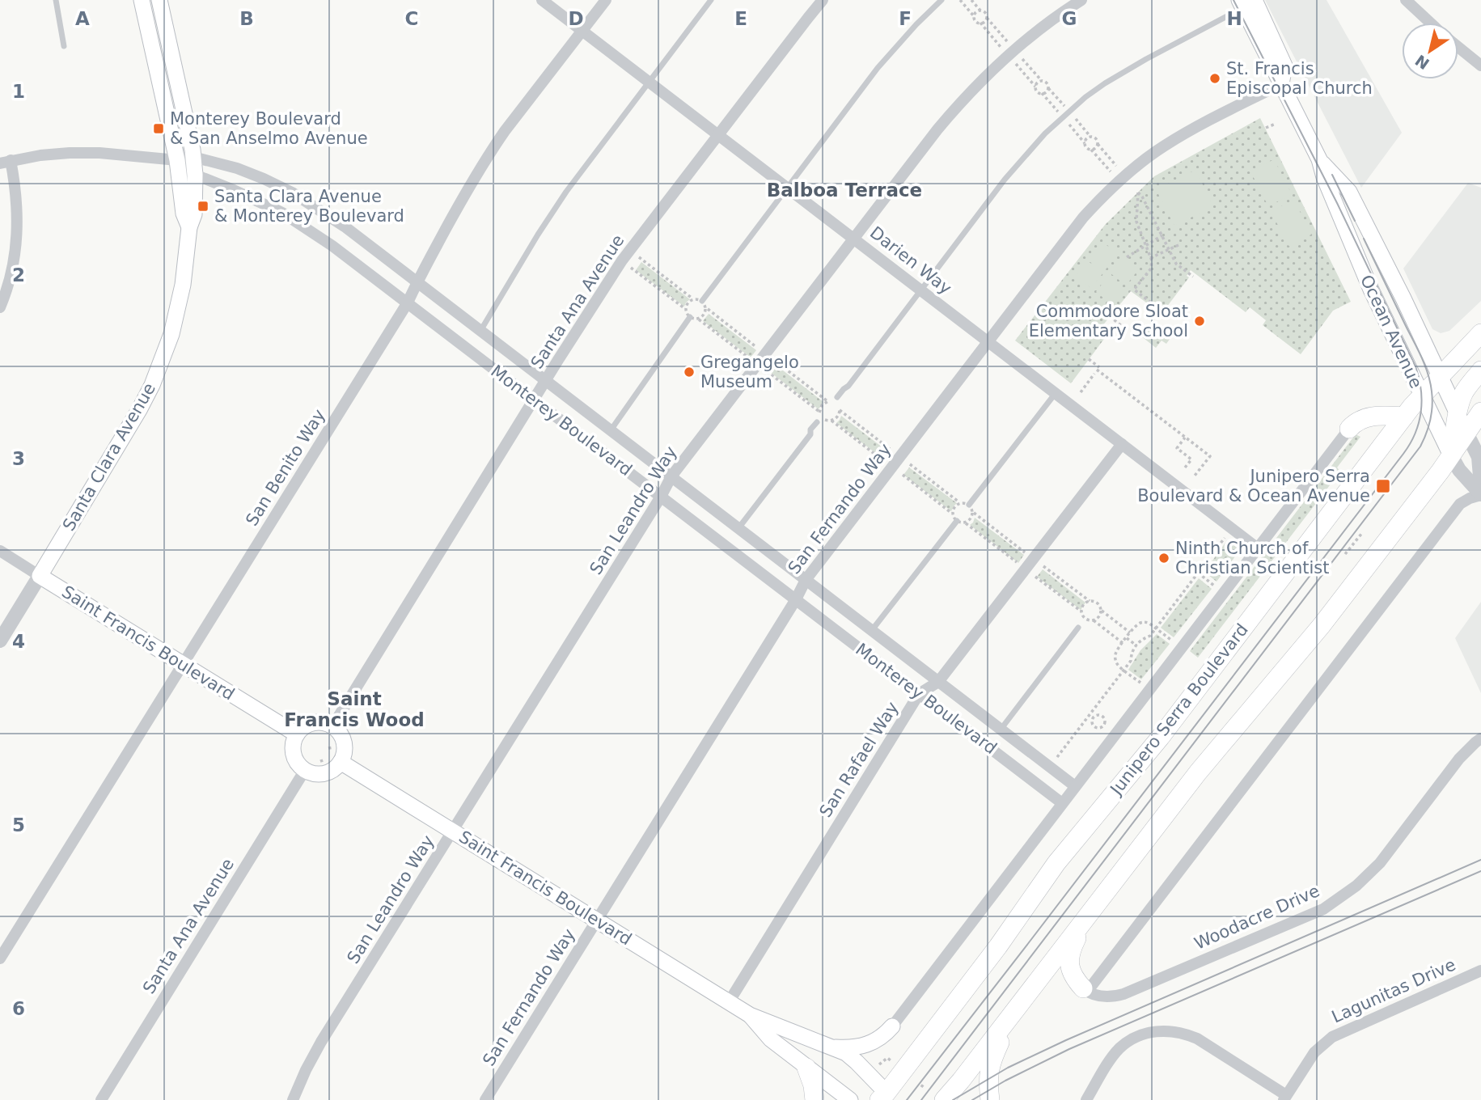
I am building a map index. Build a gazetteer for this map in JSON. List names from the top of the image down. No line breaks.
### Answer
{"streets":{"main road":["Ocean Avenue","Santa Clara Avenue","Saint Francis Boulevard","Junipero Serra Boulevard"],"street":["Darien Way","Santa Ana Avenue","Monterey Boulevard","San Benito Way","San Fernando Way","San Leandro Way","San Rafael Way","Woodacre Drive","Lagunitas Drive"]},"crossings":[["Darien Way","Santa Ana Avenue"],["Darien Way","San Benito Way"],["Darien Way","San Fernando Way"],["Darien Way","San Leandro Way"],["Darien Way","Junipero Serra Boulevard"],["Darien Way","San Rafael Way"],["Santa Ana Avenue","Monterey Boulevard"],["Santa Ana Avenue","Saint Francis Boulevard"],["Ocean Avenue","San Fernando Way"],["Ocean Avenue","Junipero Serra Boulevard"],["Monterey Boulevard","Santa Clara Avenue"],["Monterey Boulevard","San Benito Way"],["Monterey Boulevard","San Fernando Way"],["Monterey Boulevard","San Leandro Way"],["Monterey Boulevard","Junipero Serra Boulevard"],["Monterey Boulevard","San Rafael Way"],["Santa Clara Avenue","Saint Francis Boulevard"],["San Benito Way","Saint Francis Boulevard"],["San Fernando Way","Saint Francis Boulevard"],["San Leandro Way","Saint Francis Boulevard"],["Saint Francis Boulevard","Junipero Serra Boulevard"],["Saint Francis Boulevard","San Rafael Way"]],"districts":["Balboa Terrace","Saint Francis Wood"],"places":{"other":["St. Francis Episcopal Church","Commodore Sloat Elementary School","Gregangelo Museum","Ninth Church of Christian Scientist"],"transit":["Monterey Boulevard & San Anselmo Avenue","Santa Clara Avenue & Monterey Boulevard","Junipero Serra Boulevard & Ocean Avenue"]},"north":"bottom left","grid":{"columns":["A","B","C","D","E","F","G","H"],"rows":["1","2","3","4","5","6"]}}
